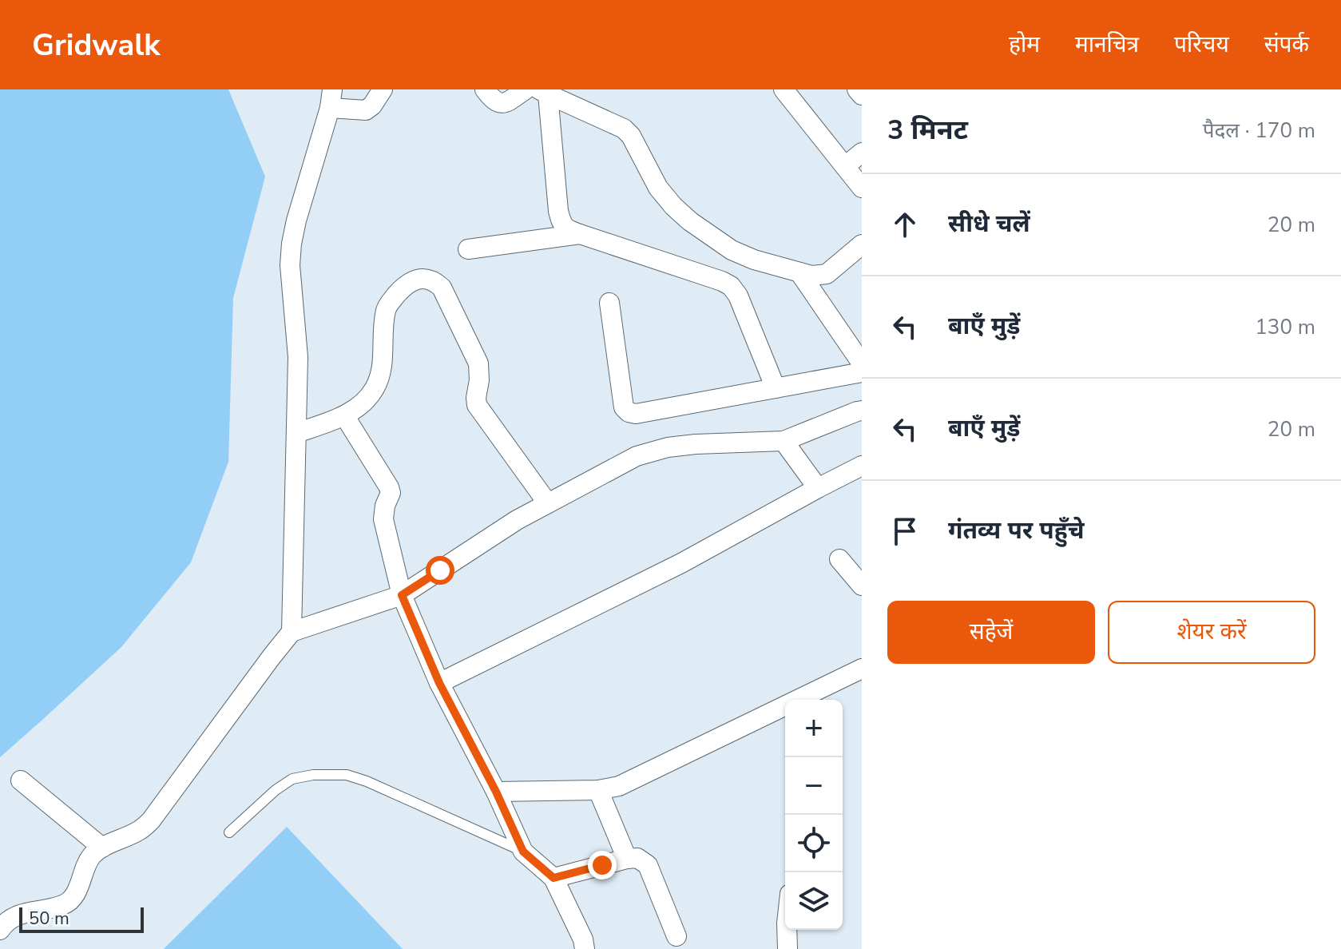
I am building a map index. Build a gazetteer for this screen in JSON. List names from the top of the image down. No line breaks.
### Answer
{"scale_bar":"50 m","page":{"header":"Gridwalk","nav":["होम","मानचित्र","परिचय","संपर्क"],"heading":["3 मिनट","पैदल · 170 m"],"list":[["सीधे चलें","20 m"],["बाएँ मुड़ें","130 m"],["बाएँ मुड़ें","20 m"],"गंतव्य पर पहुँचे"],"buttons":["सहेजें","शेयर करें"],"map_buttons":["+","−"],"scale":"50 m"}}
